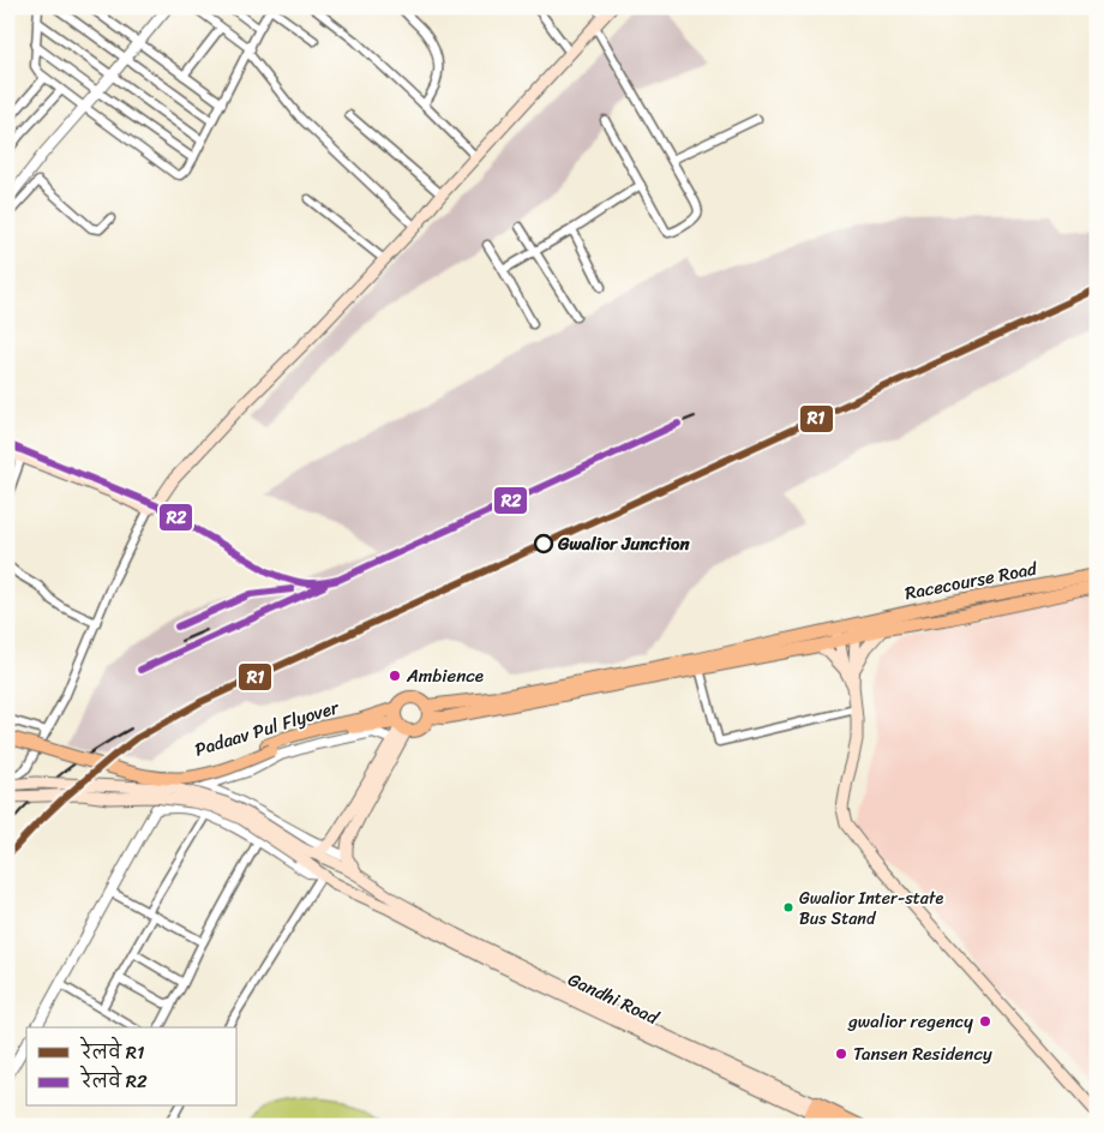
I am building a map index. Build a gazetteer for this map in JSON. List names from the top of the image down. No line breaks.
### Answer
{"streets":{"main road":["Racecourse Road","Padaav Pul Flyover","Gandhi Road"]},"places":["Gwalior Junction","Ambience","Gwalior Inter-state Bus Stand","gwalior regency","Tansen Residency"],"lines":["rail line R1","rail line R2"],"legend":["रेलवे R1","रेलवे R2"]}
